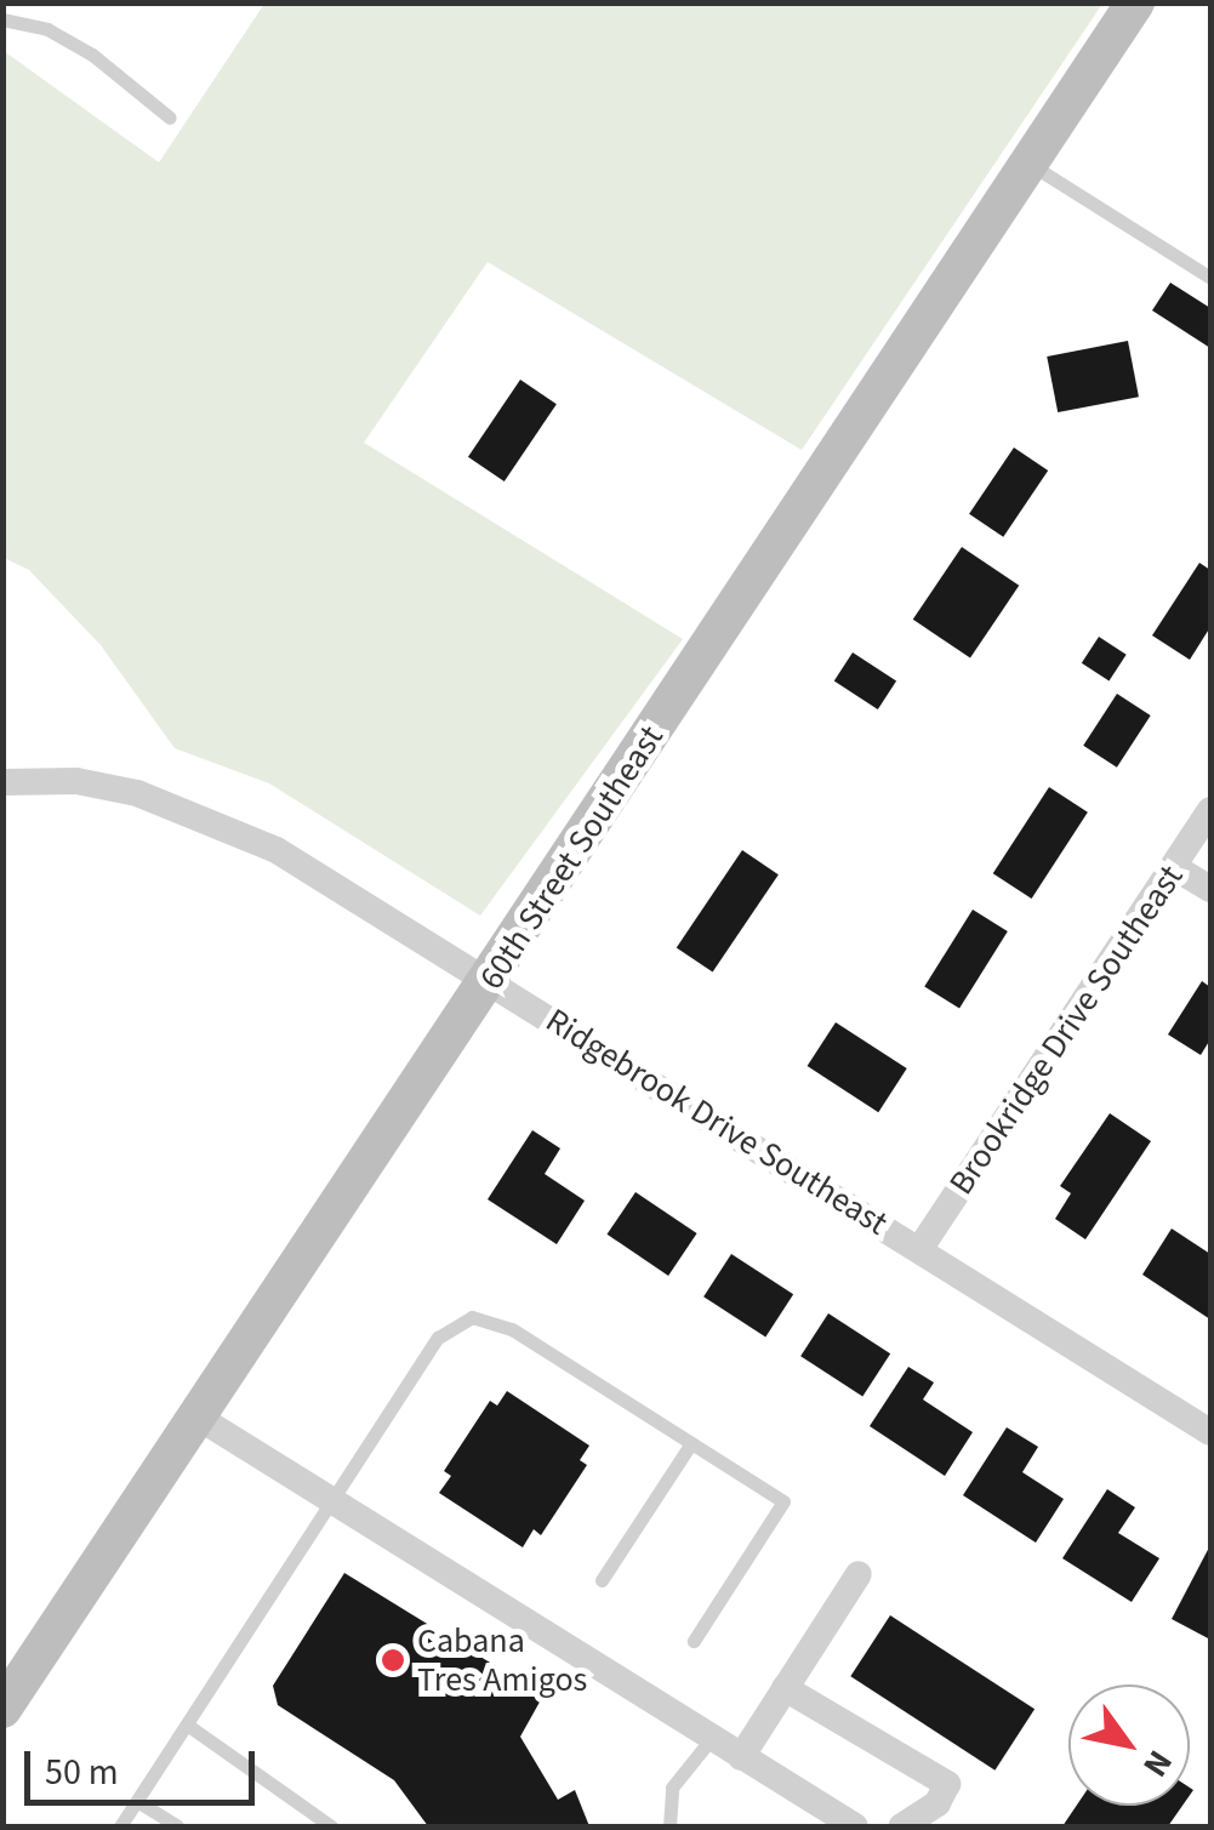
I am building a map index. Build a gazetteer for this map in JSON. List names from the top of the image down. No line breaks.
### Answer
{"streets":{"main road":["60th Street Southeast"],"street":["Brookridge Drive Southeast","Ridgebrook Drive Southeast"]},"crossings":[["60th Street Southeast","Ridgebrook Drive Southeast"],["Brookridge Drive Southeast","Ridgebrook Drive Southeast"]],"places":["Cabana Tres Amigos"],"scale_bar":"50 m","north":"bottom right"}
